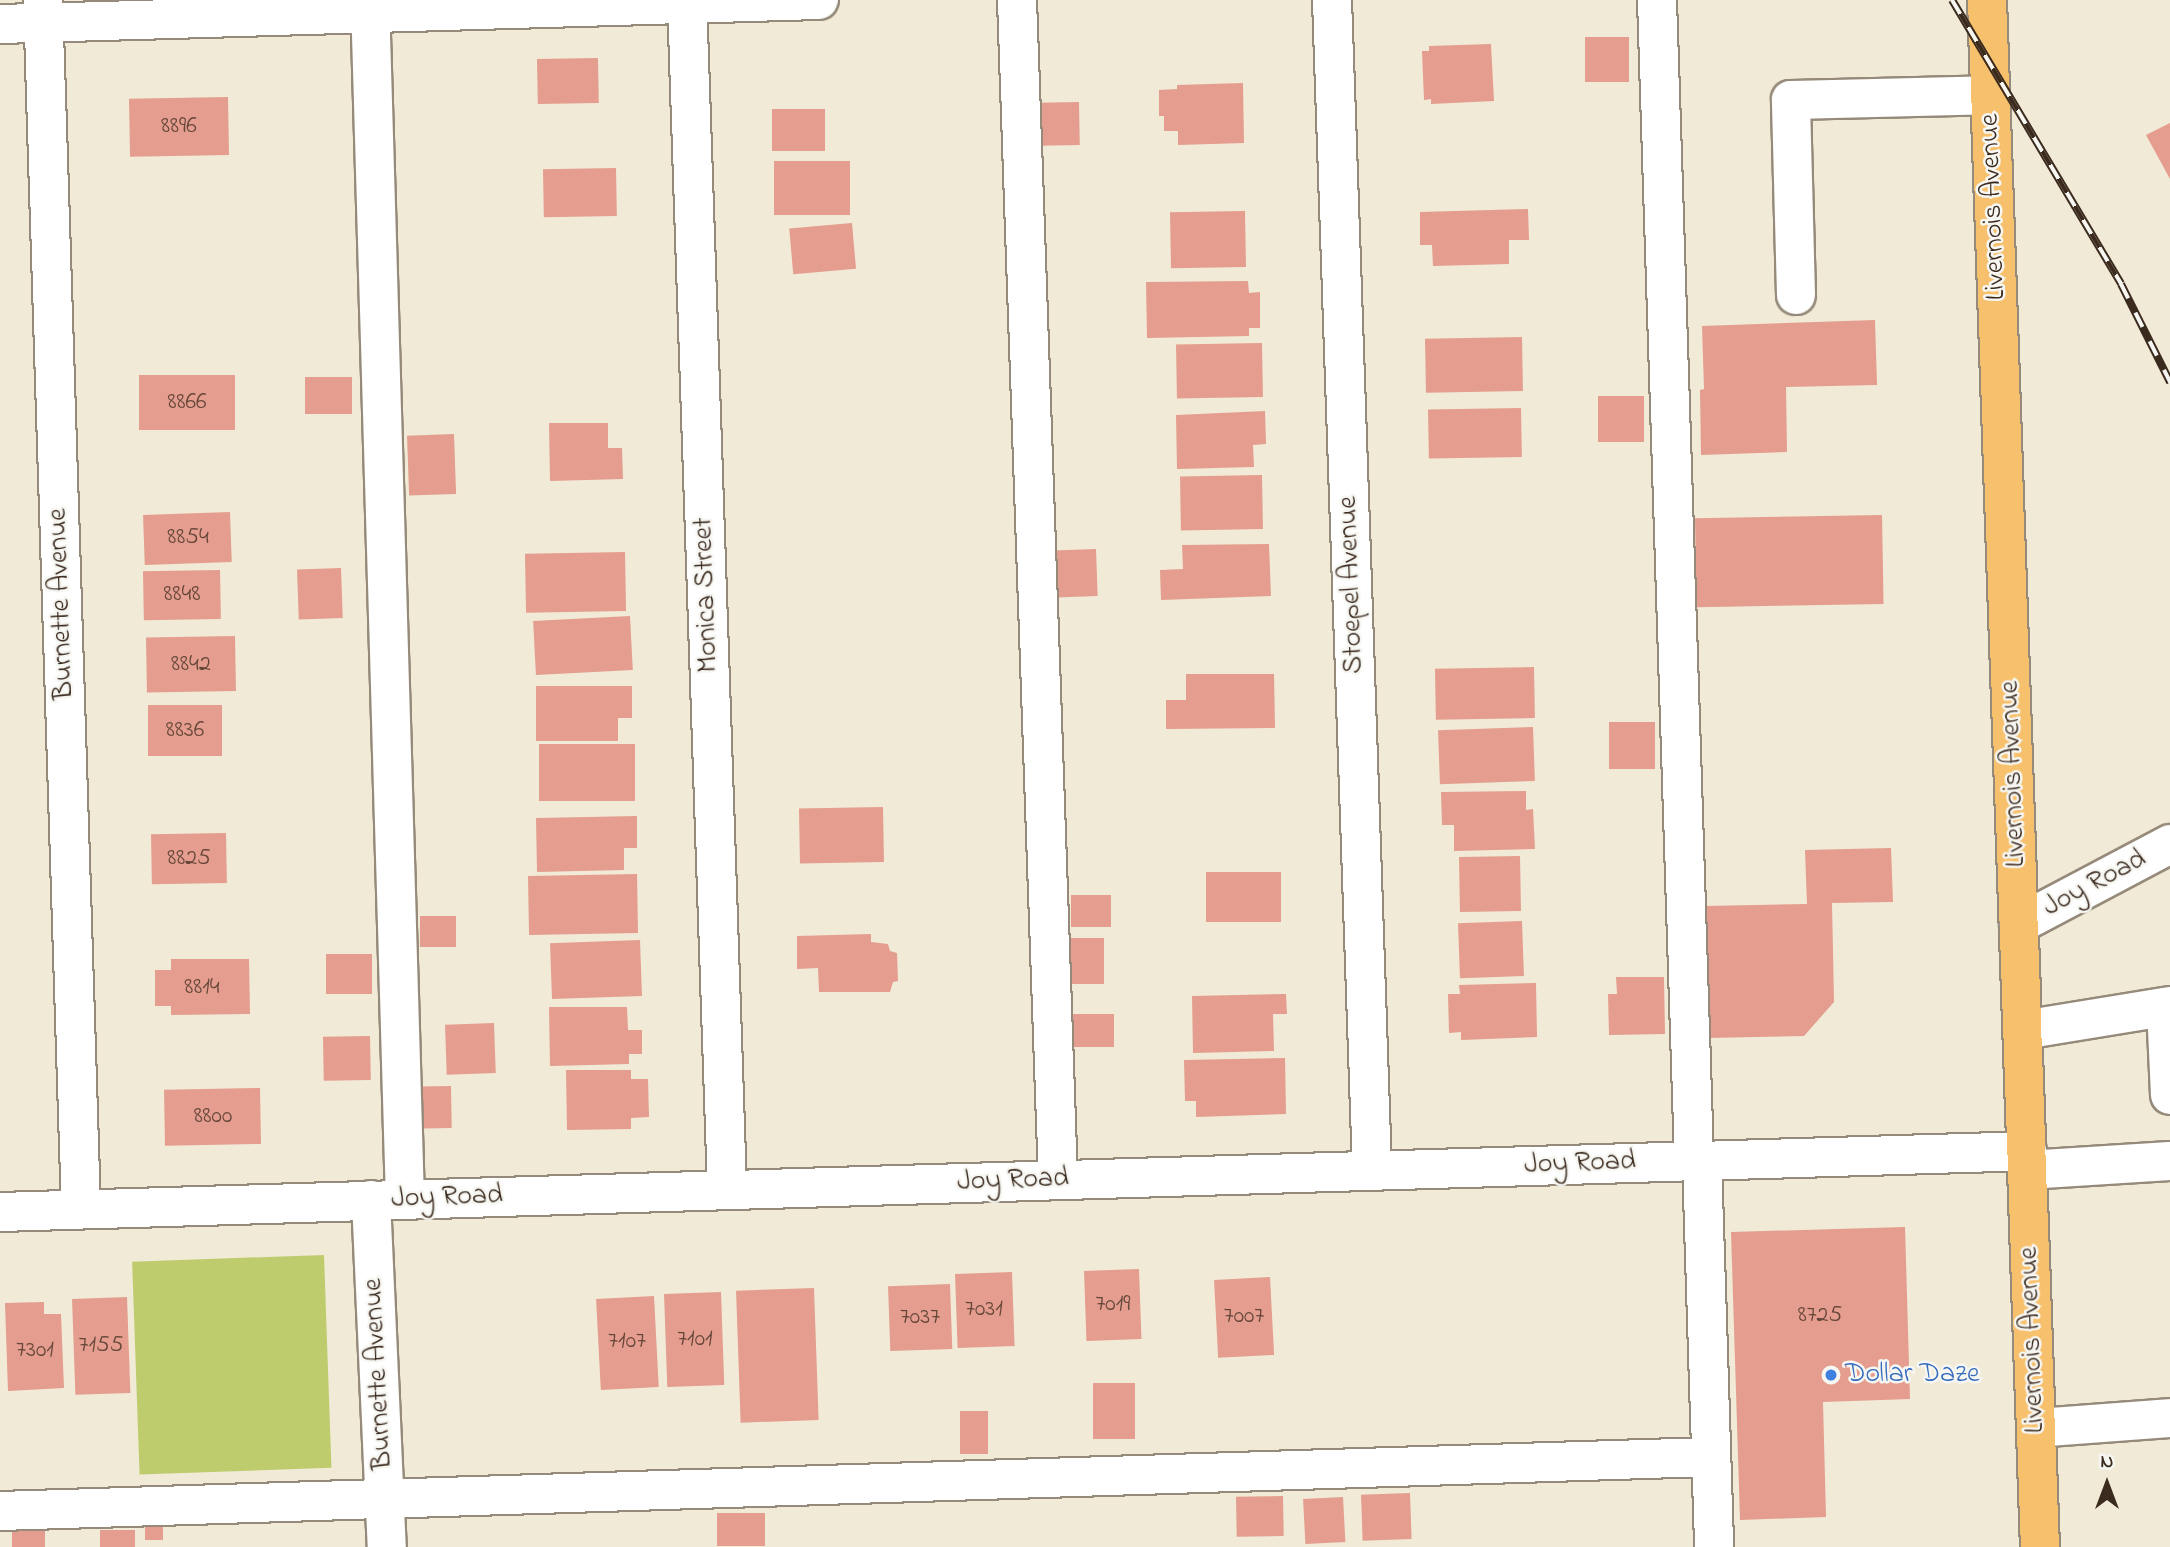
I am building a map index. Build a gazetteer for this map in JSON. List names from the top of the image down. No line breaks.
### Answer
{"streets":{"main road":["Livernois Avenue"],"street":["Stoepel Avenue","Monica Street","Burnette Avenue","Joy Road"]},"crossings":[["Livernois Avenue","Joy Road"],["Stoepel Avenue","Joy Road"],["Monica Street","Joy Road"],["Burnette Avenue","Joy Road"]],"places":["Dollar Daze"],"house_numbers":["8896","8866","8854","8848","8842","8836","8825","8814","8800","7019","7031","8725","7007","7037","7101","7107","7155","7301"],"north":"top"}
